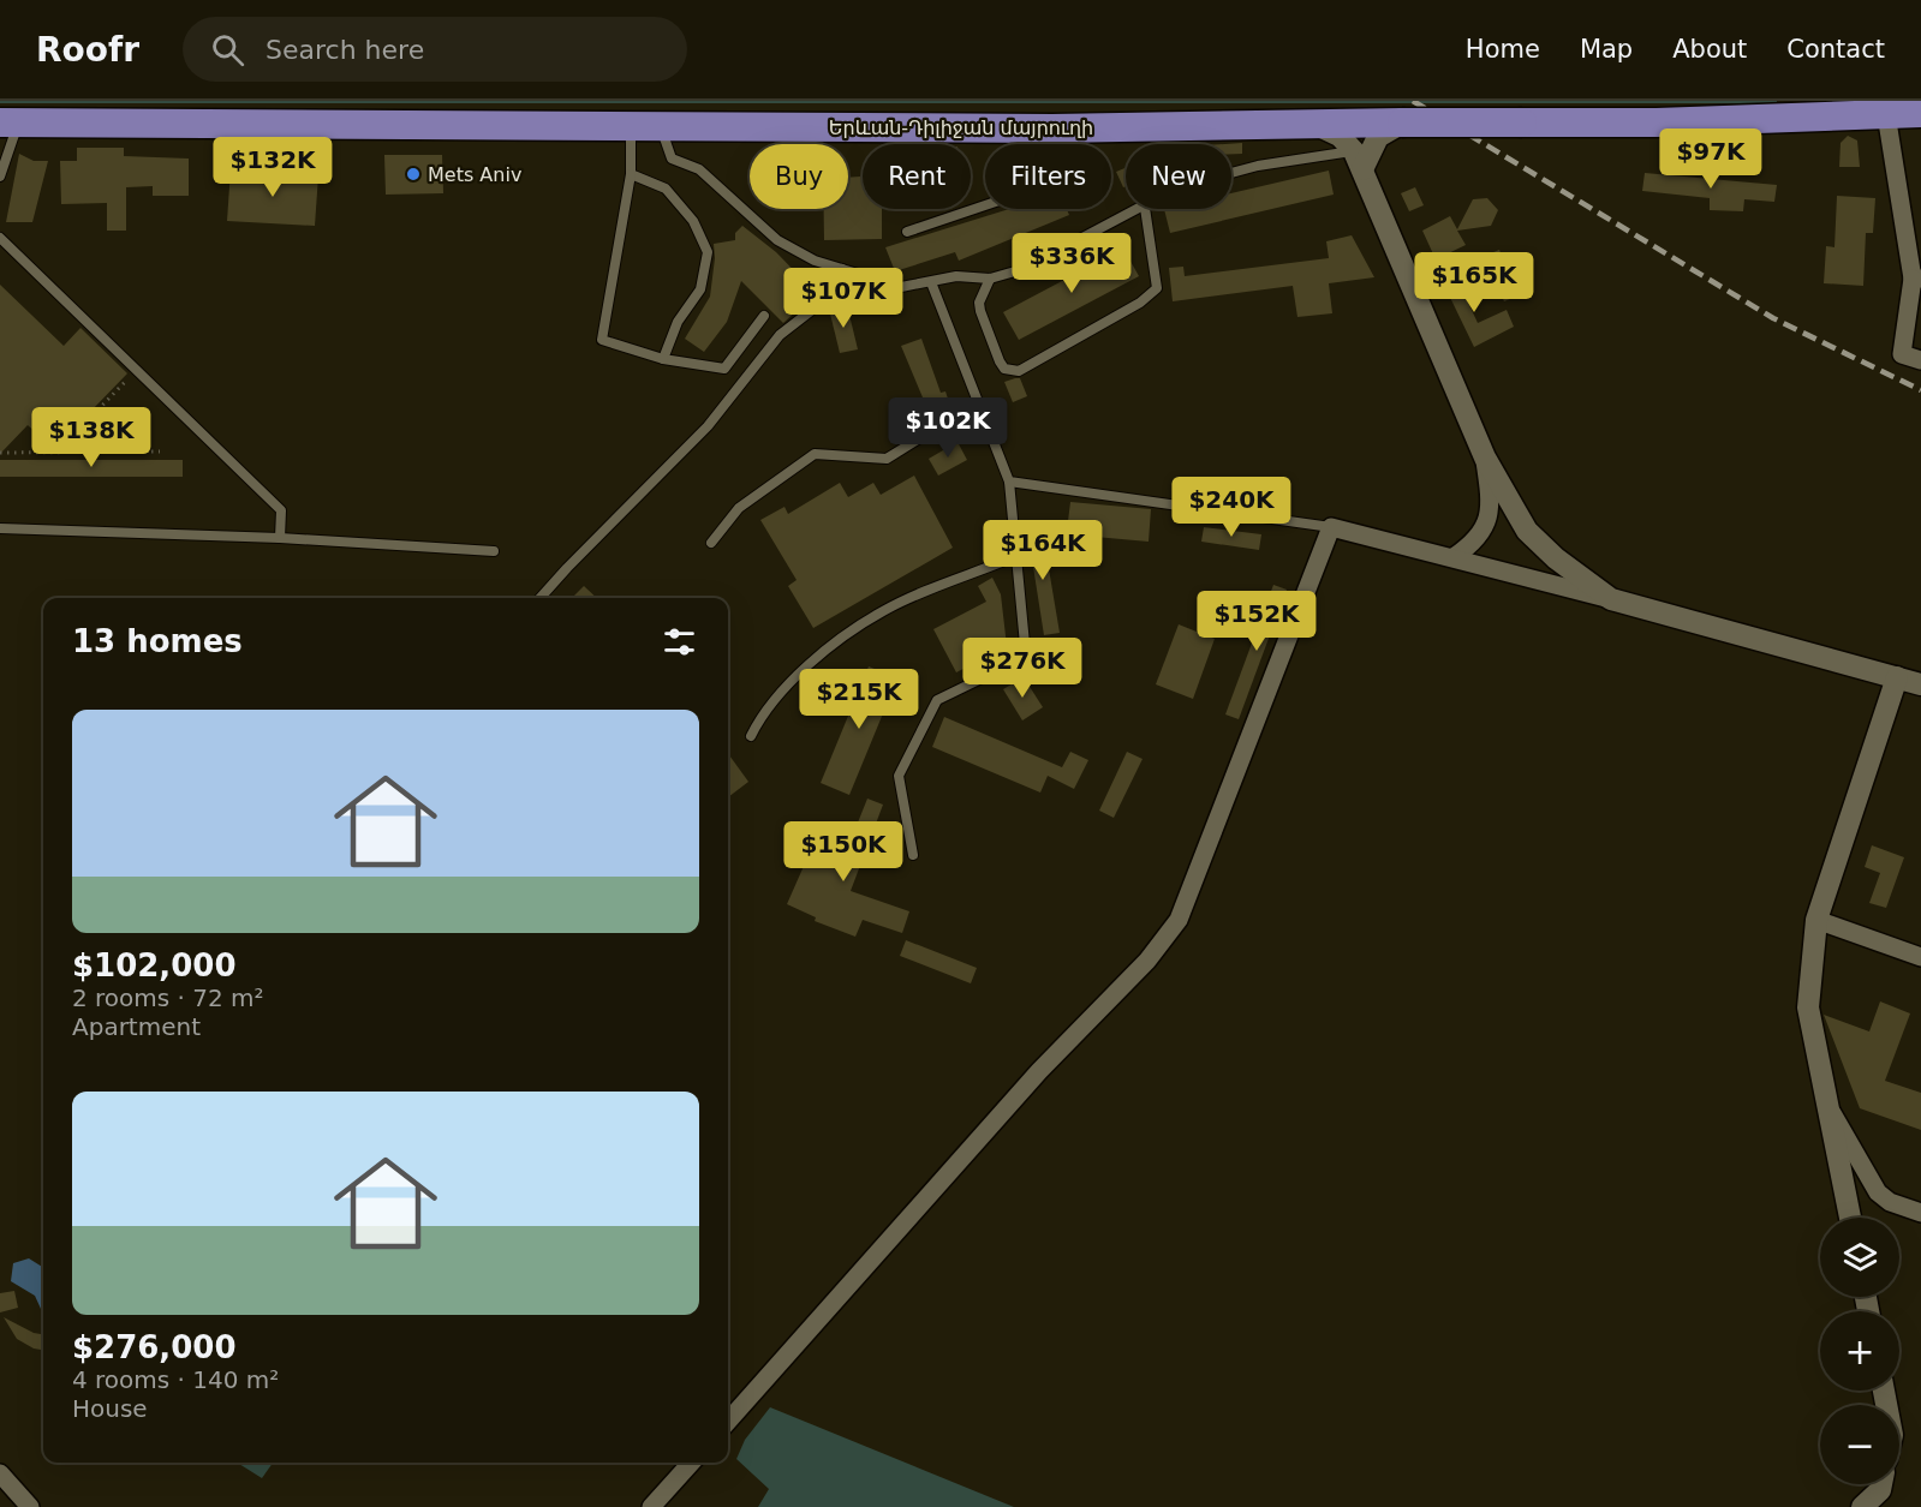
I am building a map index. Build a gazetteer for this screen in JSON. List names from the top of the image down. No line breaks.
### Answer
{"streets":{"highway":["Երևան-Դիլիջան մայրուղի"]},"places":["Mets Aniv"],"page":{"header":"Roofr","search":"Search here","nav":["Home","Map","About","Contact"],"price":["$97K","$132K","$336K","$165K","$107K","$102K","$138K","$240K","$164K","$152K","$276K","$215K","$150K"],"chip":["Buy","Rent","Filters","New"],"heading":"13 homes","list":[{"name":"$102,000","note":"2 rooms · 72 m² · Apartment"},{"name":"$276,000","note":"4 rooms · 140 m² · House"}],"map_buttons":["+","−"]}}
